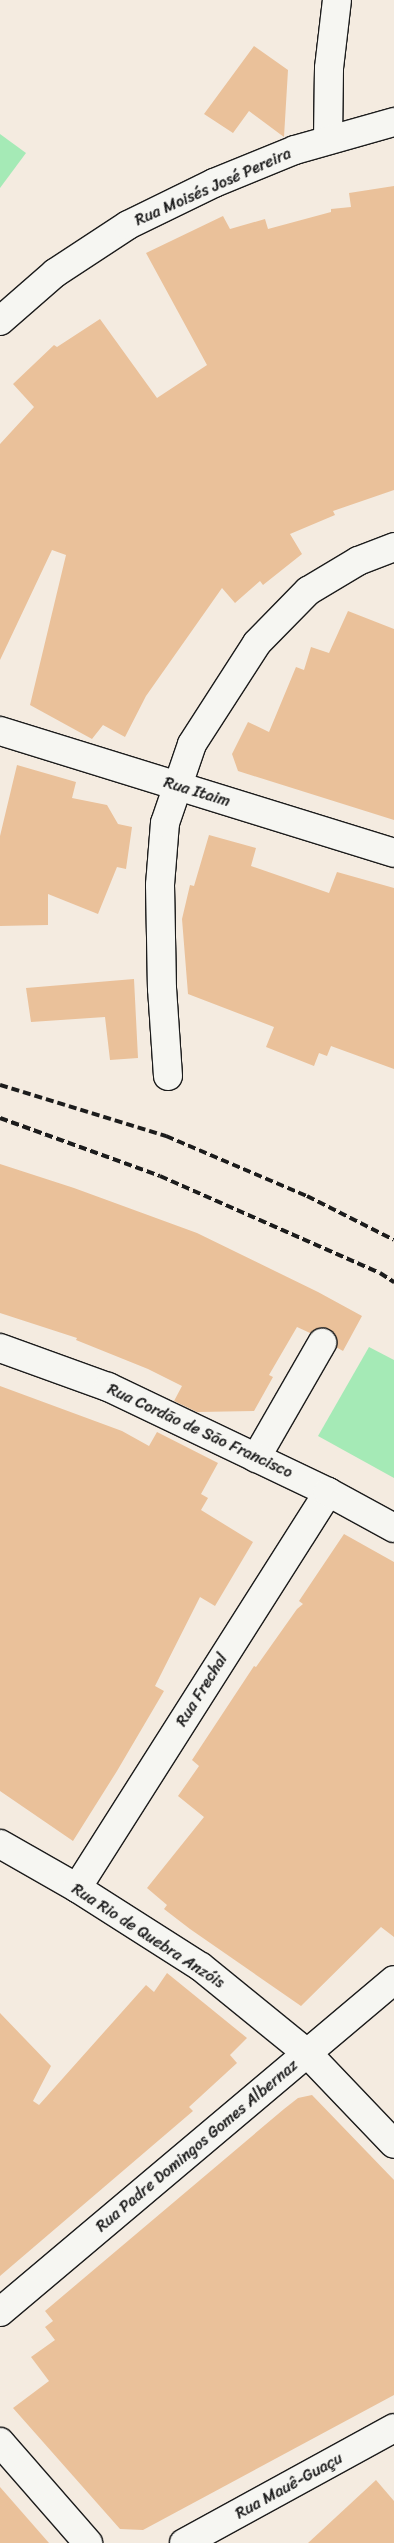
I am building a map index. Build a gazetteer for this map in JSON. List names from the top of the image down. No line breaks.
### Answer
{"streets":{"street":["Rua Moisés José Pereira","Rua Itaim","Rua Cordão de São Francisco","Rua Frechal","Rua Rio de Quebra Anzóis","Rua Padre Domingos Gomes Albernaz","Rua Mauê-Guaçu"]},"crossings":[["Rua Cordão de São Francisco","Rua Frechal"],["Rua Frechal","Rua Rio de Quebra Anzóis"],["Rua Rio de Quebra Anzóis","Rua Padre Domingos Gomes Albernaz"]]}
